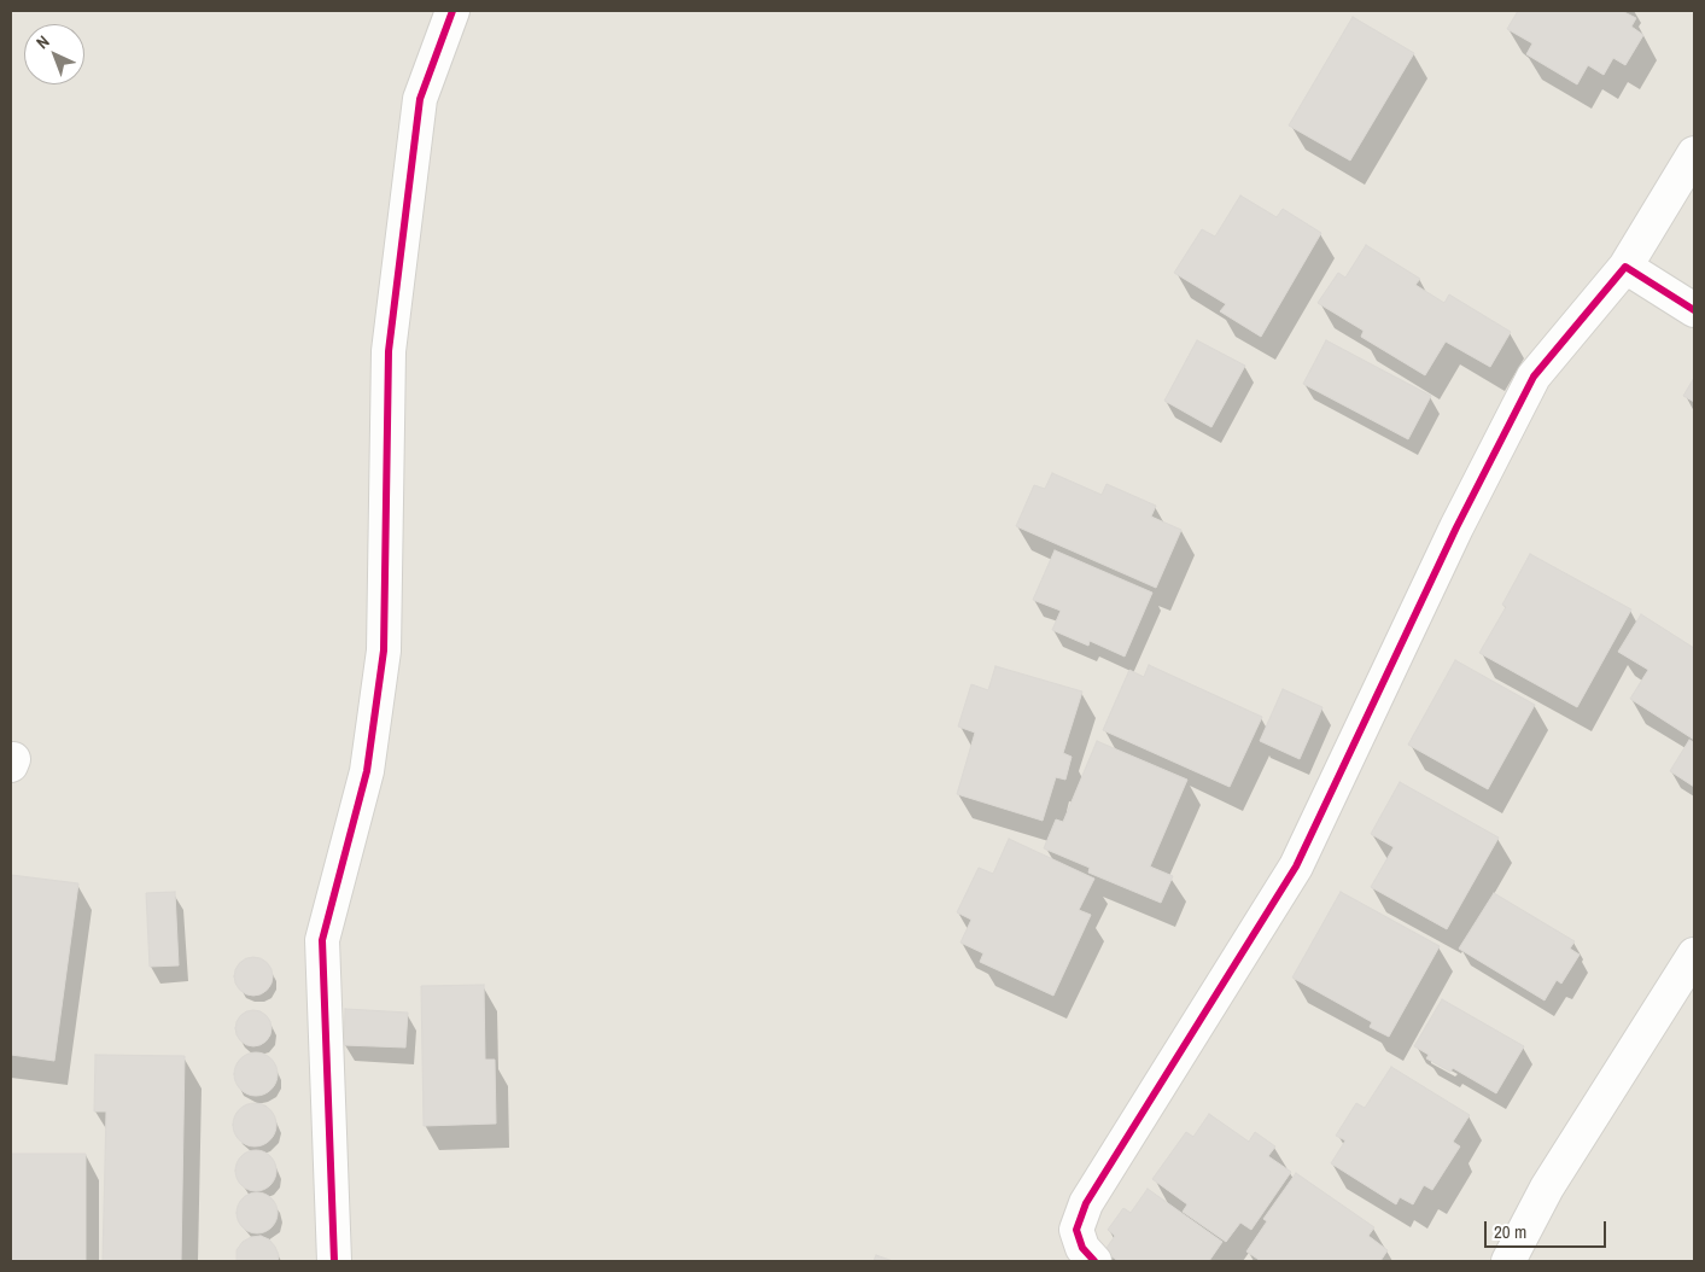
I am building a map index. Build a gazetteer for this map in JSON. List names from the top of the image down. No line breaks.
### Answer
{"scale_bar":"20 m","north":"top left"}
